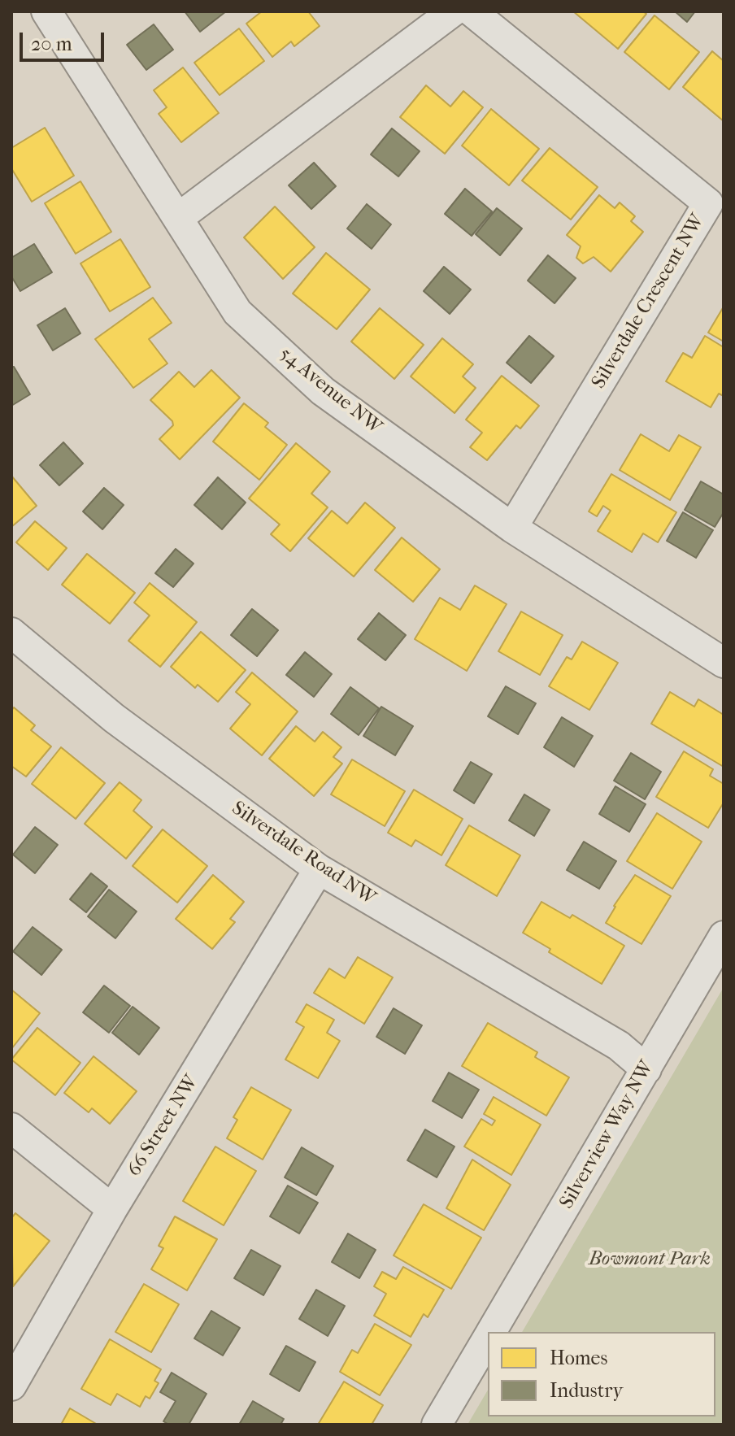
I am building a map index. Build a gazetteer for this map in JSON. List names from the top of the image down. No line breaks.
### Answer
{"streets":{"street":["Silverdale Crescent NW","54 Avenue NW","Silverdale Road NW","66 Street NW","Silverview Way NW"]},"crossings":[["Silverdale Crescent NW","54 Avenue NW"],["Silverdale Road NW","66 Street NW"],["Silverdale Road NW","Silverview Way NW"]],"parks":["Bowmont Park"],"legend":["Homes","Industry"],"scale_bar":"20 m"}
